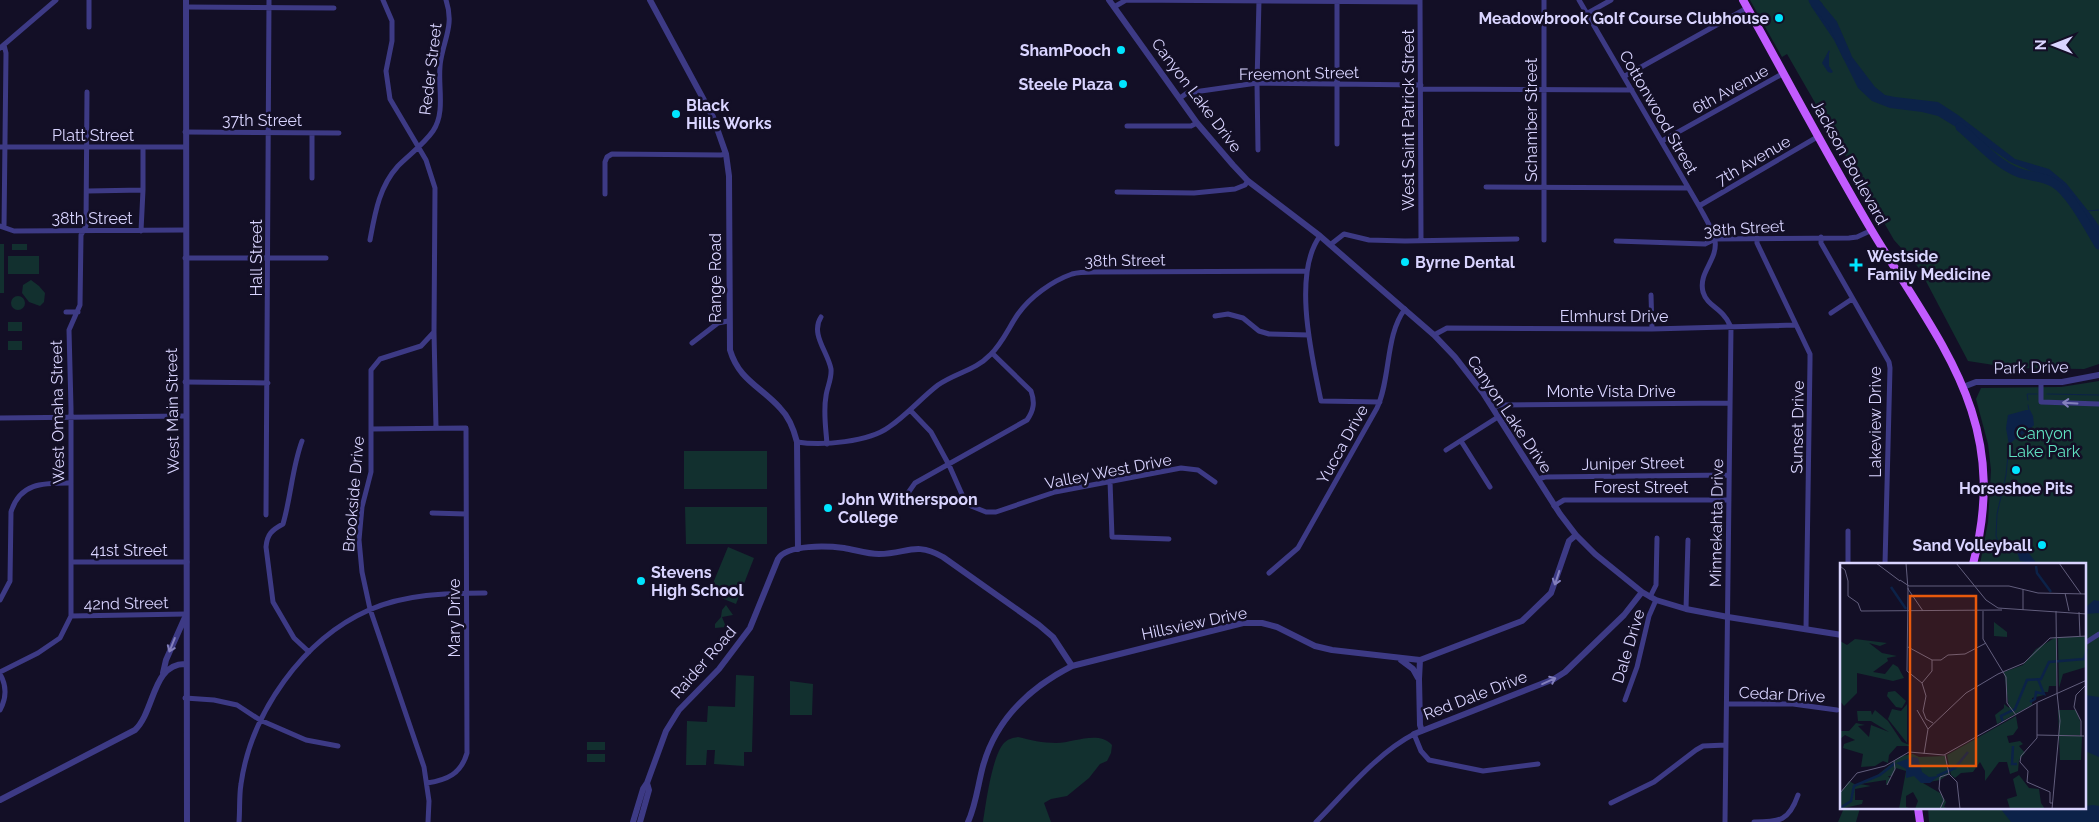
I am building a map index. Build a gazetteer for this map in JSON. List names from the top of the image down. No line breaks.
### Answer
{"streets":{"main road":["Jackson Boulevard"],"street":["Reder Street","Freemont Street","6th Avenue","Canyon Lake Drive","Cottonwood Street","37th Street","West Saint Patrick Street","Schamber Street","Platt Street","7th Avenue","38th Street","Hall Street","Range Road","Elmhurst Drive","Park Drive","Monte Vista Drive","West Main Street","West Omaha Street","Lakeview Drive","Sunset Drive","Yucca Drive","Juniper Street","Valley West Drive","Forest Street","Brookside Drive","Minnekahta Drive","41st Street","42nd Street","Mary Drive","Hillsview Drive","Dale Drive","Raider Road","Cedar Drive","Red Dale Drive"]},"crossings":[["Freemont Street","Canyon Lake Drive"],["Freemont Street","Cottonwood Street"],["Freemont Street","West Saint Patrick Street"],["Freemont Street","Schamber Street"],["6th Avenue","Cottonwood Street"],["6th Avenue","Jackson Boulevard"],["Canyon Lake Drive","Elmhurst Drive"],["Canyon Lake Drive","Monte Vista Drive"],["Canyon Lake Drive","Sunset Drive"],["Canyon Lake Drive","Yucca Drive"],["Canyon Lake Drive","Juniper Street"],["Canyon Lake Drive","Forest Street"],["Canyon Lake Drive","Minnekahta Drive"],["Canyon Lake Drive","Hillsview Drive"],["Canyon Lake Drive","Dale Drive"],["Canyon Lake Drive","Red Dale Drive"],["Cottonwood Street","7th Avenue"],["Cottonwood Street","38th Street"],["37th Street","Hall Street"],["37th Street","West Main Street"],["Platt Street","West Main Street"],["Platt Street","West Omaha Street"],["7th Avenue","Jackson Boulevard"],["Jackson Boulevard","38th Street"],["Jackson Boulevard","Park Drive"],["38th Street","Range Road"],["38th Street","West Main Street"],["38th Street","West Omaha Street"],["38th Street","Lakeview Drive"],["38th Street","Sunset Drive"],["38th Street","Valley West Drive"],["Range Road","Raider Road"],["Elmhurst Drive","Sunset Drive"],["Elmhurst Drive","Minnekahta Drive"],["Monte Vista Drive","Minnekahta Drive"],["West Main Street","41st Street"],["West Main Street","42nd Street"],["West Omaha Street","41st Street"],["West Omaha Street","42nd Street"],["Juniper Street","Minnekahta Drive"],["Forest Street","Minnekahta Drive"],["Brookside Drive","Mary Drive"],["Minnekahta Drive","Cedar Drive"],["Hillsview Drive","Raider Road"]],"one_way":["Red Dale Drive"],"parks":["Canyon Lake Park"],"places":{"other":["Meadowbrook Golf Course Clubhouse","ShamPooch","Steele Plaza","Black Hills Works","Byrne Dental","Horseshoe Pits","John Witherspoon College","Sand Volleyball","Stevens High School"],"health":["Westside Family Medicine"]},"north":"left"}
